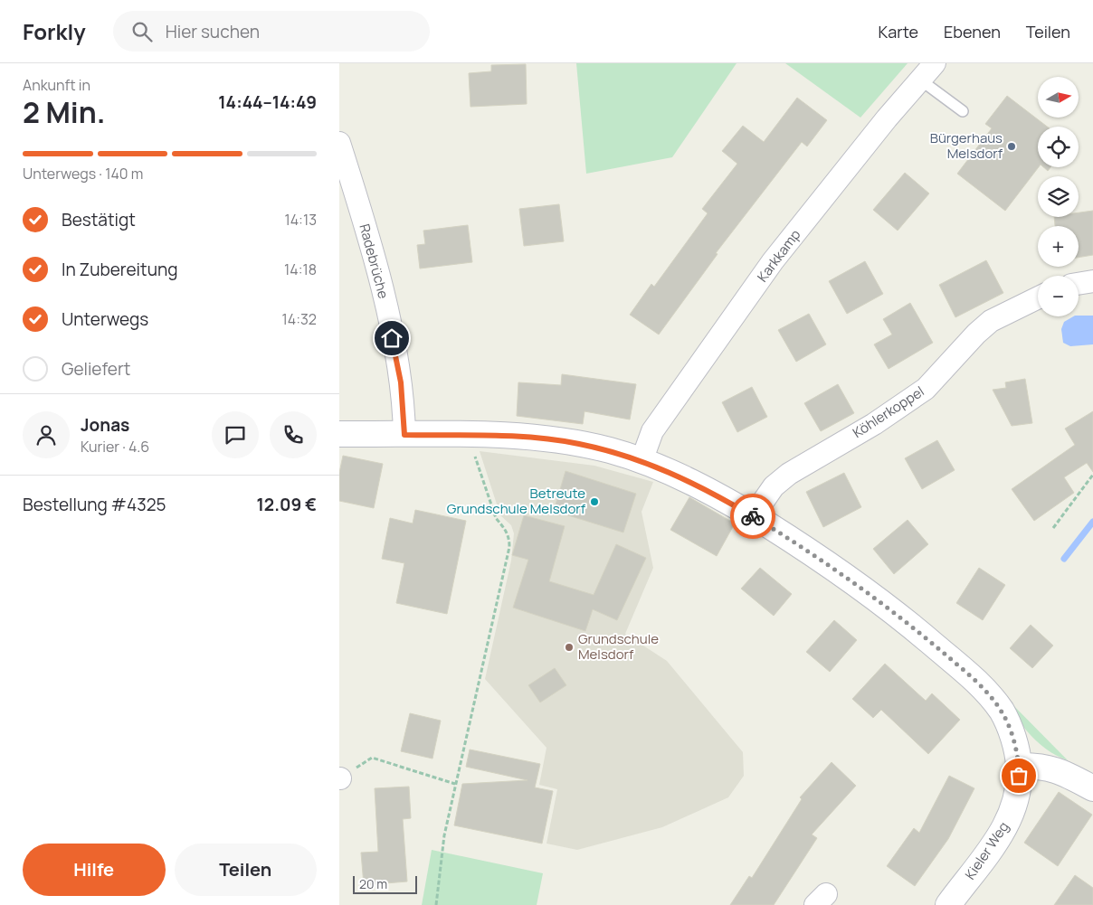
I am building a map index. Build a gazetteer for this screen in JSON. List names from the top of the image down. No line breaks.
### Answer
{"streets":{"street":["Karkkamp","Radebrüche","Köhlerkoppel","Kieler Weg"]},"crossings":[["Karkkamp","Kieler Weg"],["Radebrüche","Kieler Weg"],["Köhlerkoppel","Kieler Weg"]],"places":["Bürgerhaus Melsdorf","Betreute Grundschule Melsdorf","Grundschule Melsdorf"],"scale_bar":"20 m","north":"right","page":{"header":"Forkly","search":"Hier suchen","nav":["Karte","Ebenen","Teilen"],"heading":["2 Min.","Ankunft in","14:44–14:49"],"panel":["Jonas","Kurier · 4.6","Bestellung #4325","12.09 €"],"map_buttons":["+","−"],"bar":"Unterwegs · 140 m","list":[["Bestätigt","14:13"],["In Zubereitung","14:18"],["Unterwegs","14:32"],"Geliefert"],"buttons":["Hilfe","Teilen"],"scale":"20 m"}}
